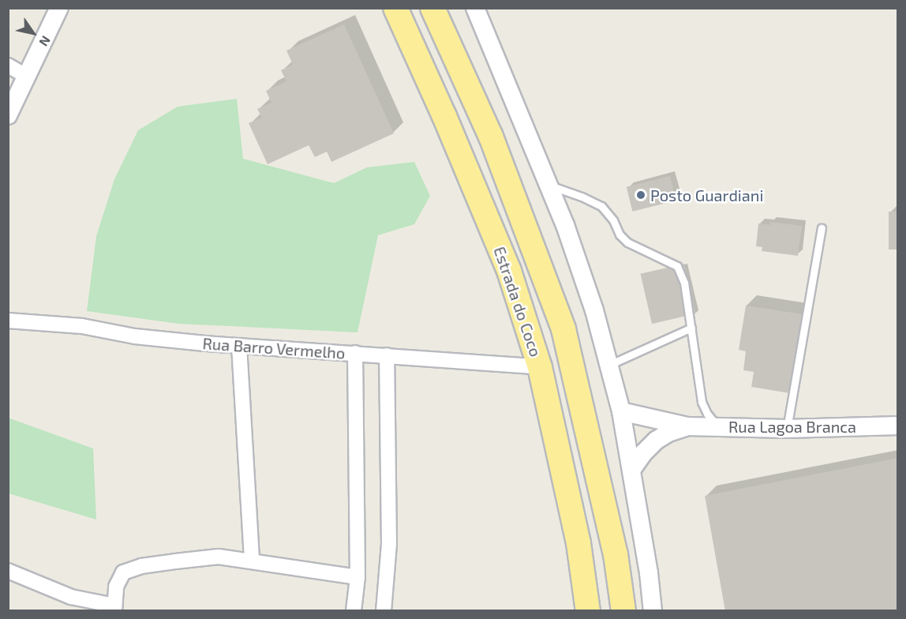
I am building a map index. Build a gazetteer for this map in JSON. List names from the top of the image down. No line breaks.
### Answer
{"streets":{"highway":["Estrada do Coco"],"street":["Rua Barro Vermelho","Rua Lagoa Branca"]},"crossings":[["Estrada do Coco","Rua Barro Vermelho"]],"places":["Posto Guardiani"],"north":"bottom right"}
